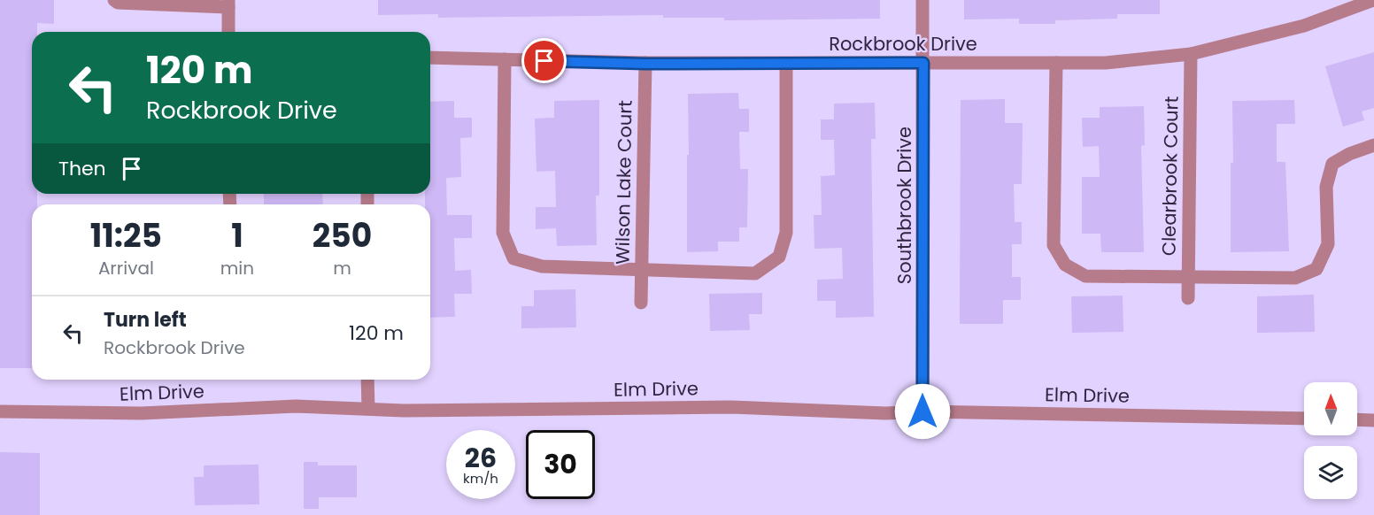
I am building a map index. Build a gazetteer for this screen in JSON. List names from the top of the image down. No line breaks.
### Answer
{"streets":{"street":["Rockbrook Drive","Clearbrook Court","Wilson Lake Court","Southbrook Drive","Elm Drive"]},"crossings":[["Rockbrook Drive","Clearbrook Court"],["Rockbrook Drive","Wilson Lake Court"],["Rockbrook Drive","Southbrook Drive"],["Southbrook Drive","Elm Drive"]],"north":"top","page":{"turn":["120 m","Rockbrook Drive"],"then":"Then","eta":["11:25","Arrival","1","min","250","m"],"list":[{"name":"Turn left","note":"Rockbrook Drive","value":"120 m"}],"speed":"26 km/h","limit":"30"}}
